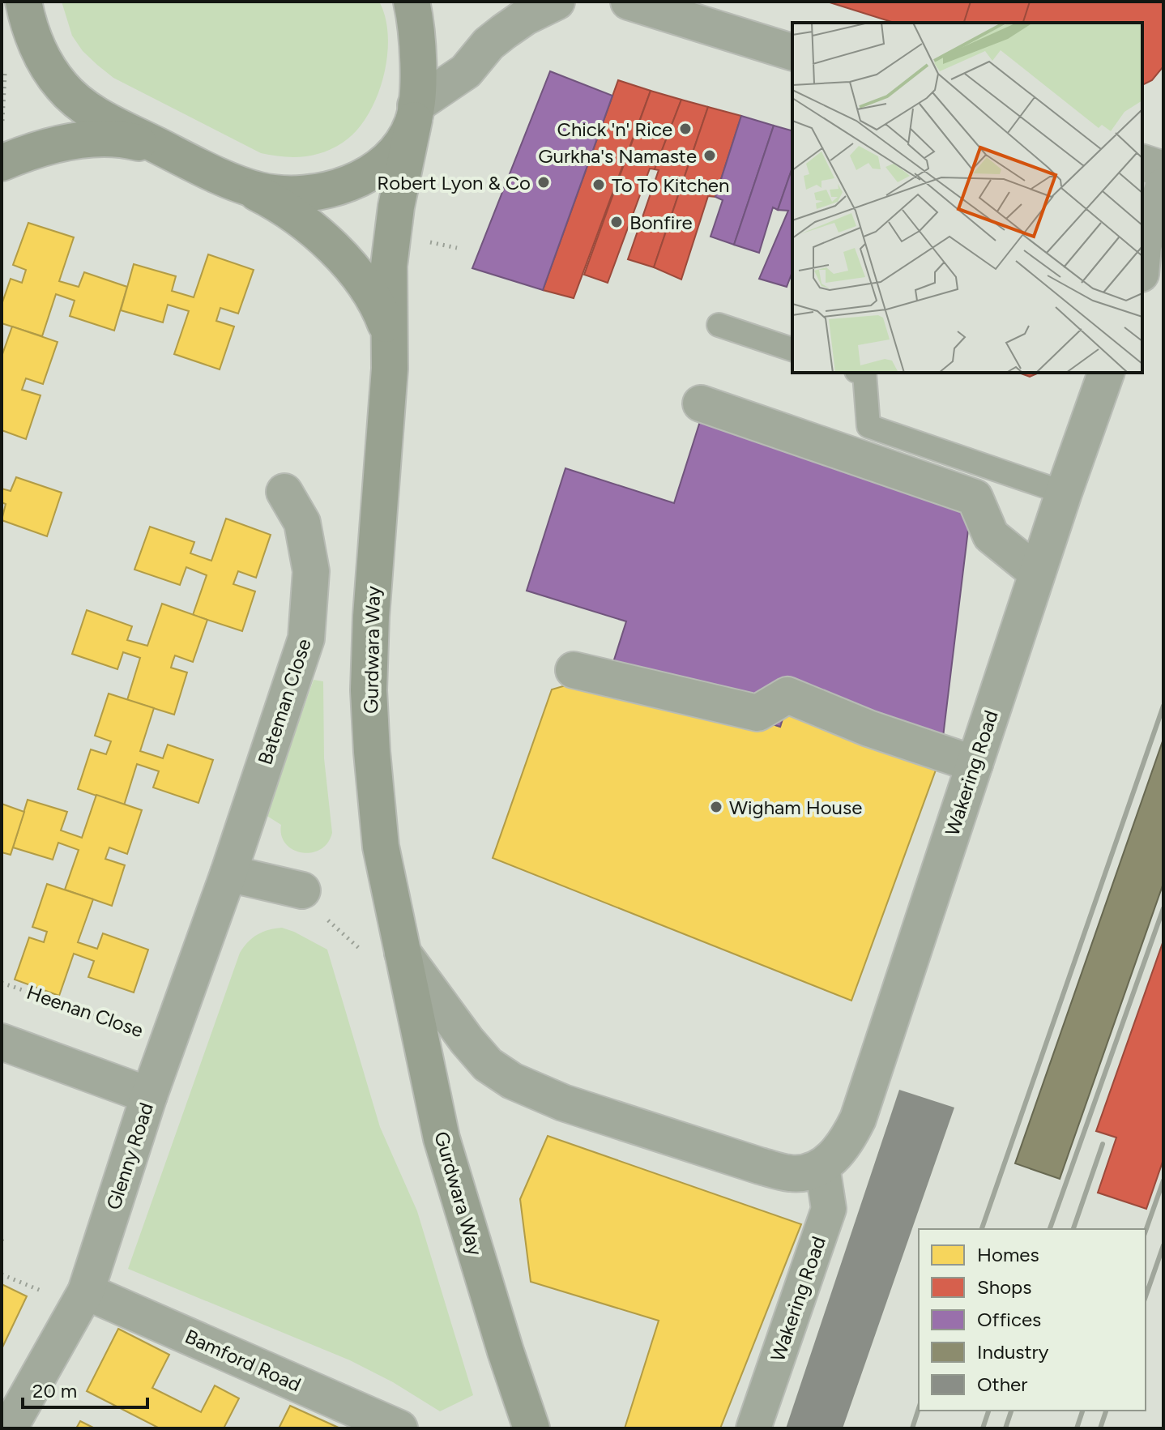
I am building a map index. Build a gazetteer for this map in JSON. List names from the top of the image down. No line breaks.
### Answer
{"streets":{"main road":["Gurdwara Way"],"street":["Bateman Close","Wakering Road","Glenny Road","Bamford Road"],"path":["Heenan Close"]},"crossings":[["Gurdwara Way","Wakering Road"],["Bateman Close","Glenny Road"],["Heenan Close","Glenny Road"],["Glenny Road","Bamford Road"]],"places":["Chick 'n' Rice","Gurkha's Namaste","Robert Lyon & Co","To To Kitchen","Bonfire","Wigham House"],"legend":["Homes","Shops","Offices","Industry","Other"],"scale_bar":"20 m"}
